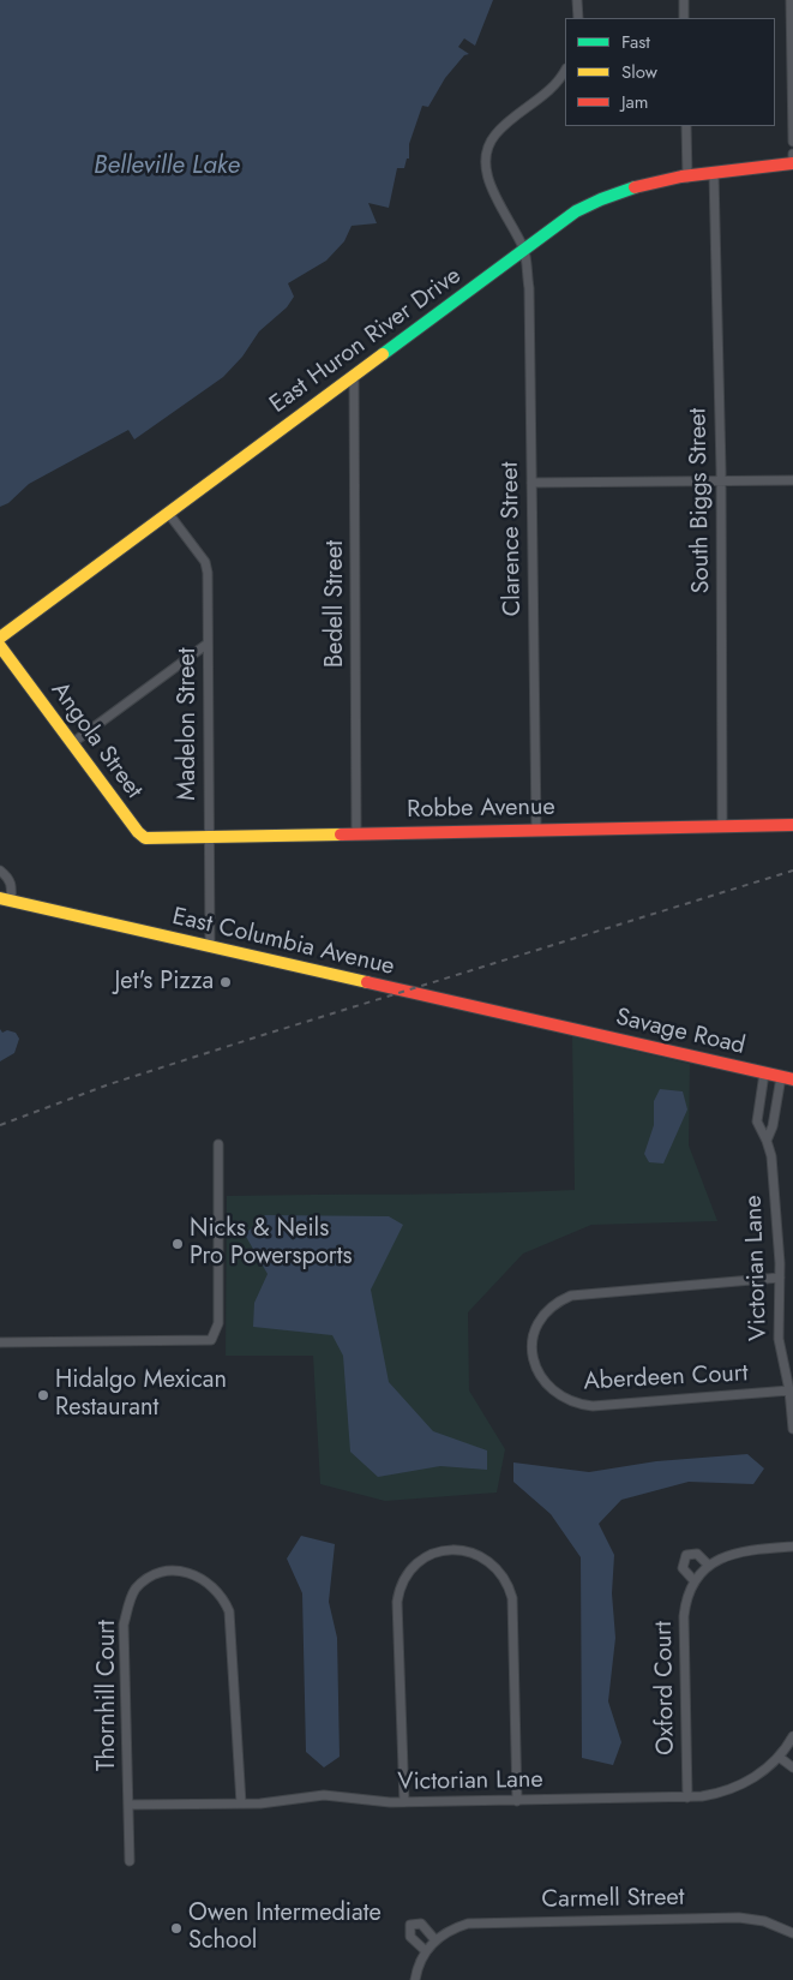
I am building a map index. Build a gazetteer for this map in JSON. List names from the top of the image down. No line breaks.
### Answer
{"streets":{"street":["East Huron River Drive","South Biggs Street","Clarence Street","Bedell Street","Madelon Street","Angola Street","Robbe Avenue","East Columbia Avenue","Savage Road","Victorian Lane","Aberdeen Court","Oxford Court","Thornhill Court","Carmell Street"]},"crossings":[["East Huron River Drive","South Biggs Street"],["East Huron River Drive","Clarence Street"],["East Huron River Drive","Bedell Street"],["East Huron River Drive","Madelon Street"],["South Biggs Street","Robbe Avenue"],["Clarence Street","Robbe Avenue"],["Bedell Street","Robbe Avenue"],["Madelon Street","Robbe Avenue"],["Madelon Street","East Columbia Avenue"],["Angola Street","Robbe Avenue"],["East Columbia Avenue","Savage Road"],["Savage Road","Victorian Lane"],["Victorian Lane","Aberdeen Court"],["Victorian Lane","Oxford Court"],["Victorian Lane","Thornhill Court"]],"water":["Belleville Lake"],"places":["Jet's Pizza","Nicks & Neils Pro Powersports","Hidalgo Mexican Restaurant","Owen Intermediate School"],"legend":["Fast","Slow","Jam"]}
